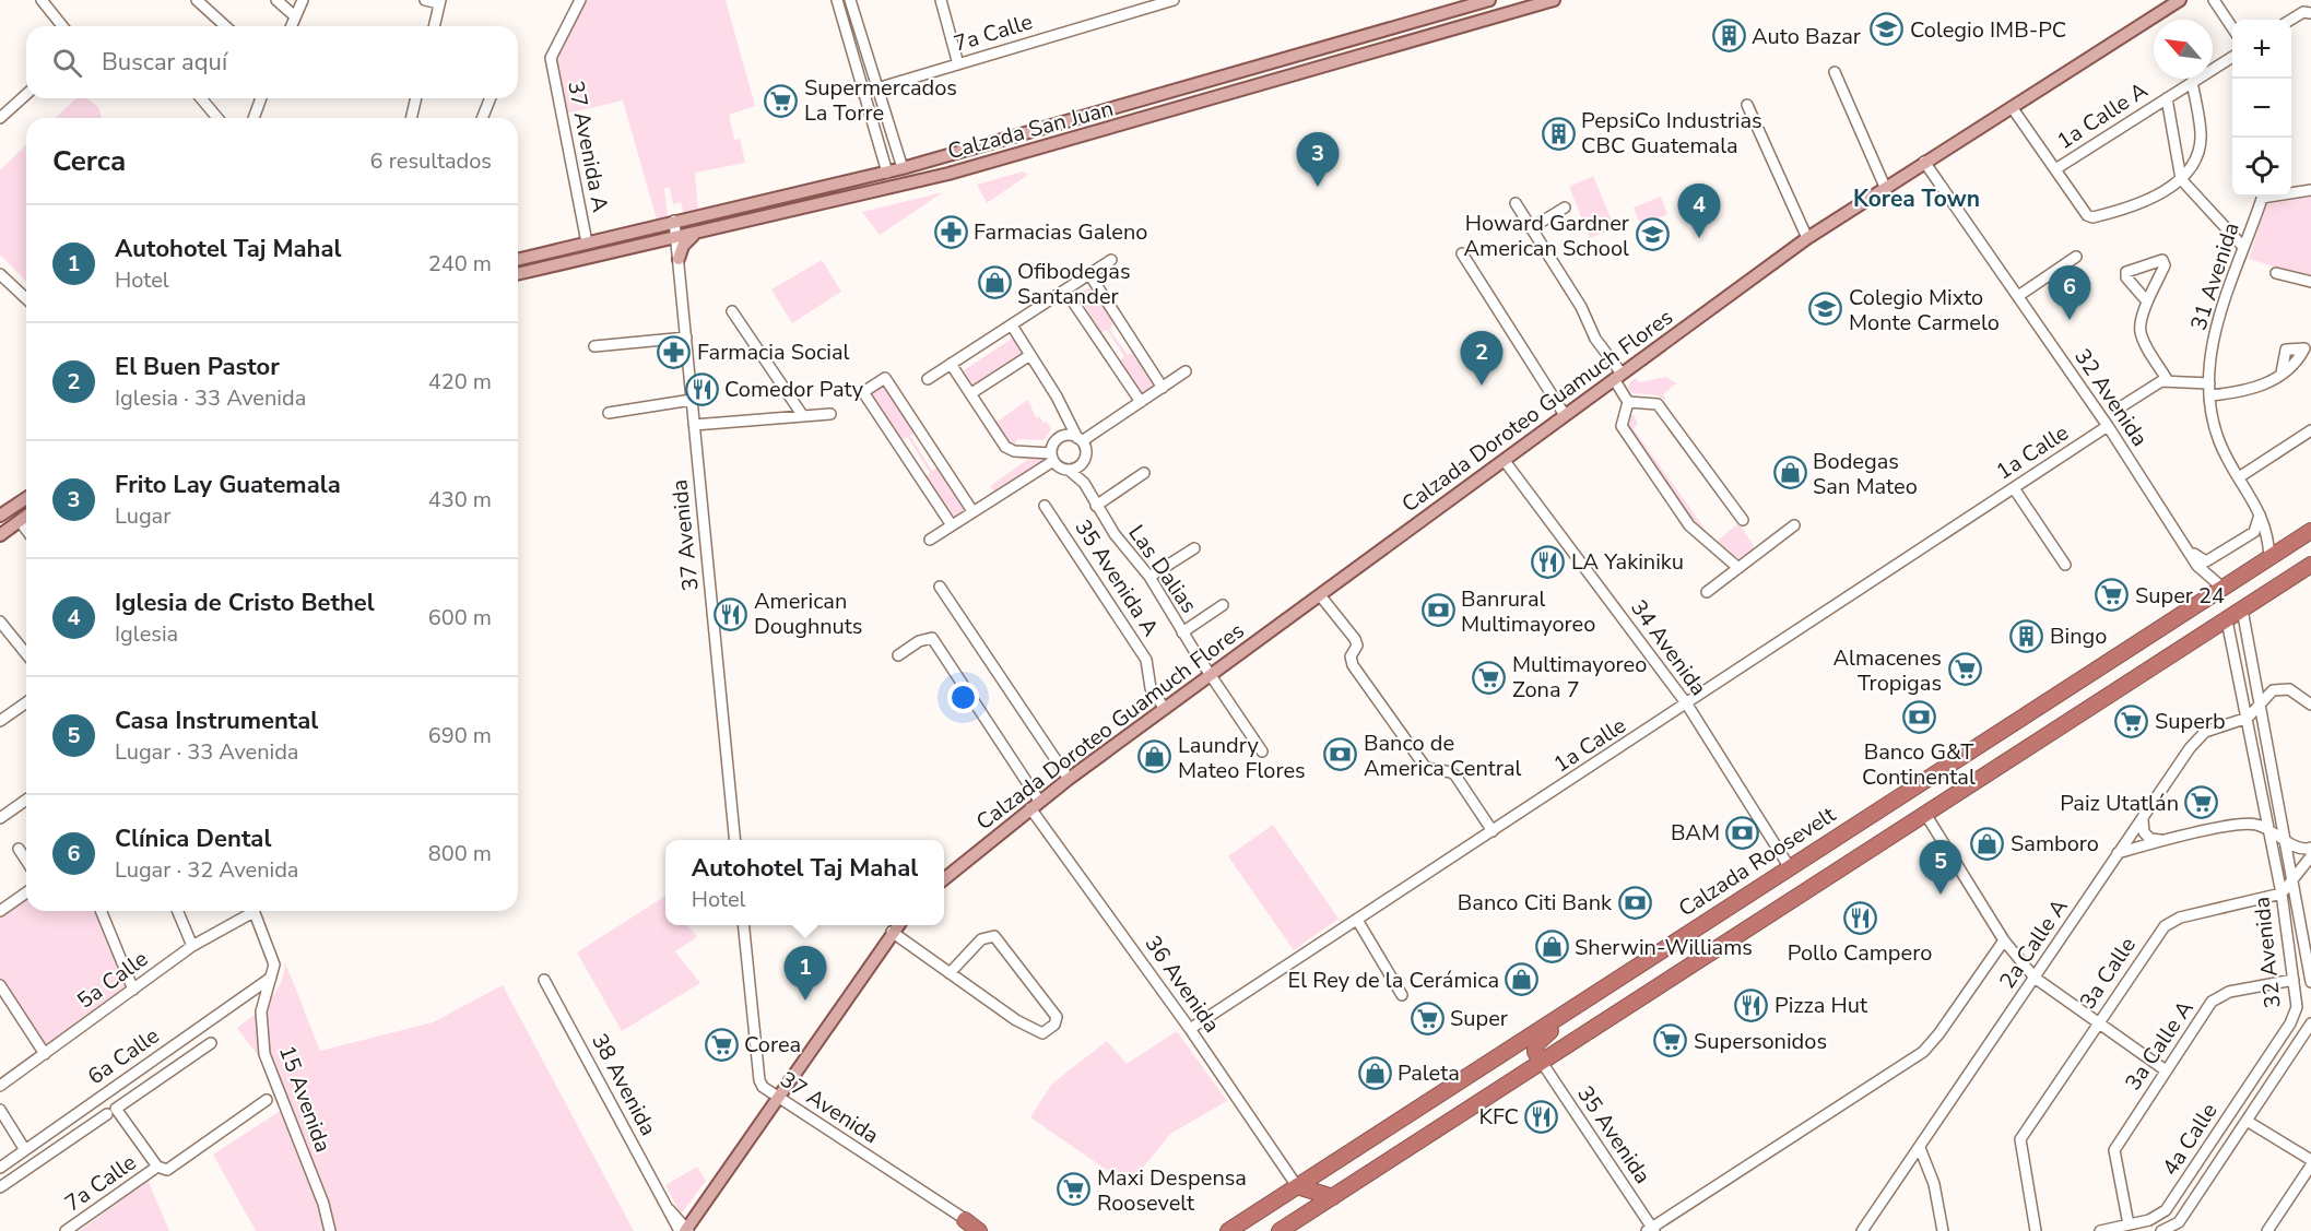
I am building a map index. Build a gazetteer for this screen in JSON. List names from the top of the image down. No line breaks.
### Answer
{"streets":{"highway":["Calzada Roosevelt"],"main road":["Calzada San Juan","Calzada Doroteo Guamuch Flores"],"street":["7a Calle","1a Calle A","37 Avenida A","31 Avenida","32 Avenida","1a Calle","37 Avenida","Las Dalias","35 Avenida A","34 Avenida","2a Calle A","3a Calle","5a Calle","36 Avenida","3a Calle A","6a Calle","38 Avenida","15 Avenida","35 Avenida","4a Calle"]},"crossings":[["Calzada San Juan","37 Avenida A"],["Calzada San Juan","37 Avenida"],["31 Avenida","Calzada Roosevelt"],["32 Avenida","Calzada Doroteo Guamuch Flores"],["32 Avenida","1a Calle"],["32 Avenida","Calzada Roosevelt"],["32 Avenida","2a Calle A"],["32 Avenida","3a Calle"],["32 Avenida","3a Calle A"],["32 Avenida","4a Calle"],["Calzada Doroteo Guamuch Flores","Las Dalias"],["Calzada Doroteo Guamuch Flores","35 Avenida A"],["Calzada Doroteo Guamuch Flores","34 Avenida"],["Calzada Doroteo Guamuch Flores","36 Avenida"],["1a Calle","34 Avenida"],["1a Calle","36 Avenida"],["34 Avenida","Calzada Roosevelt"],["Calzada Roosevelt","36 Avenida"],["3a Calle A","4a Calle"],["6a Calle","15 Avenida"]],"districts":["Korea Town"],"places":{"school or university":["Colegio IMB-PC","Howard Gardner American School","Colegio Mixto Monte Carmelo"],"building":["Auto Bazar","PepsiCo Industrias CBC Guatemala","Bingo"],"supermarket":["Supermercados La Torre","Super 24","Almacenes Tropigas","Multimayoreo Zona 7","Superb","Paiz Utatlán","Super","Supersonidos","Corea","Maxi Despensa Roosevelt"],"pharmacy":["Farmacias Galeno","Farmacia Social"],"shop":["Ofibodegas Santander","Bodegas San Mateo","Laundry Mateo Flores","Samboro","Sherwin-Williams","El Rey de la Cerámica","Paleta"],"restaurant":["Comedor Paty","LA Yakiniku","American Doughnuts","Pollo Campero","Pizza Hut","KFC"],"bank":["Banrural Multimayoreo","Banco G&T Continental","Banco de America Central","BAM","Banco Citi Bank"]},"north":"top left","page":{"map_buttons":["+","−"],"search":"Buscar aquí","heading":["Cerca","6 resultados"],"pins":["3","4","6","2","5","1"],"list":[{"mark":"1","name":"Autohotel Taj Mahal","note":"Hotel","value":"240 m"},{"mark":"2","name":"El Buen Pastor","note":"Iglesia · 33 Avenida","value":"420 m"},{"mark":"3","name":"Frito Lay Guatemala","note":"Lugar","value":"430 m"},{"mark":"4","name":"Iglesia de Cristo Bethel","note":"Iglesia","value":"600 m"},{"mark":"5","name":"Casa Instrumental","note":"Lugar · 33 Avenida","value":"690 m"},{"mark":"6","name":"Clínica Dental","note":"Lugar · 32 Avenida","value":"800 m"}],"popup":["Autohotel Taj Mahal","Hotel"]}}
